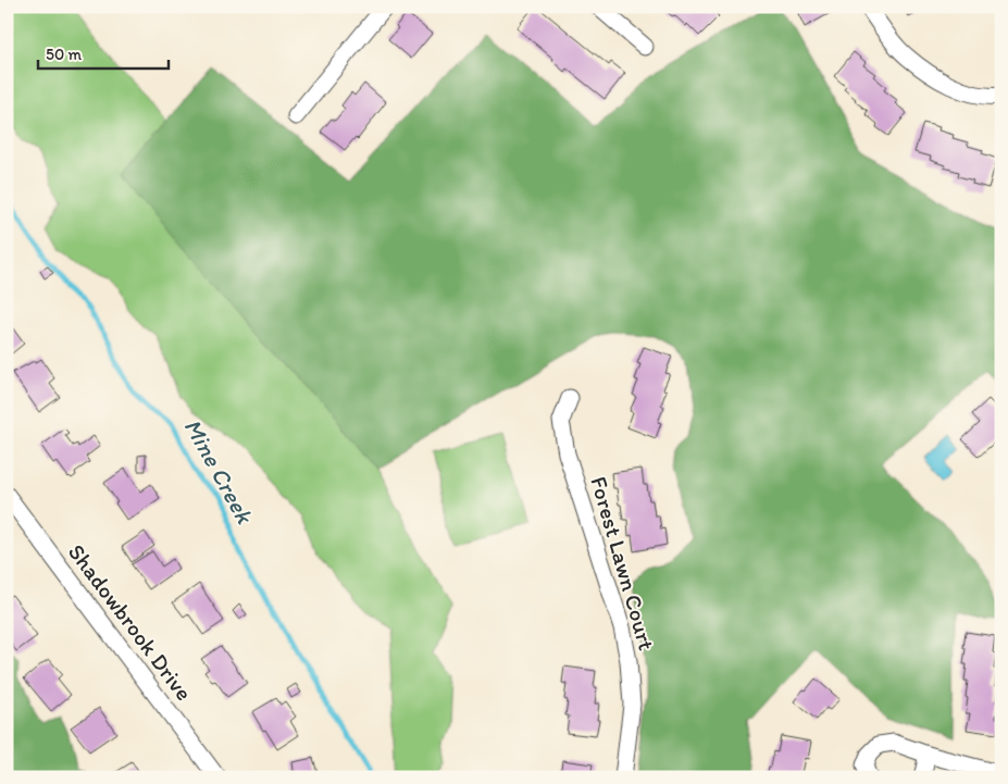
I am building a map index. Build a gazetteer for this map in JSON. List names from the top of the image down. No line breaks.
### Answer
{"streets":{"street":["Forest Lawn Court","Shadowbrook Drive"]},"water":["Mine Creek"],"scale_bar":"50 m"}
